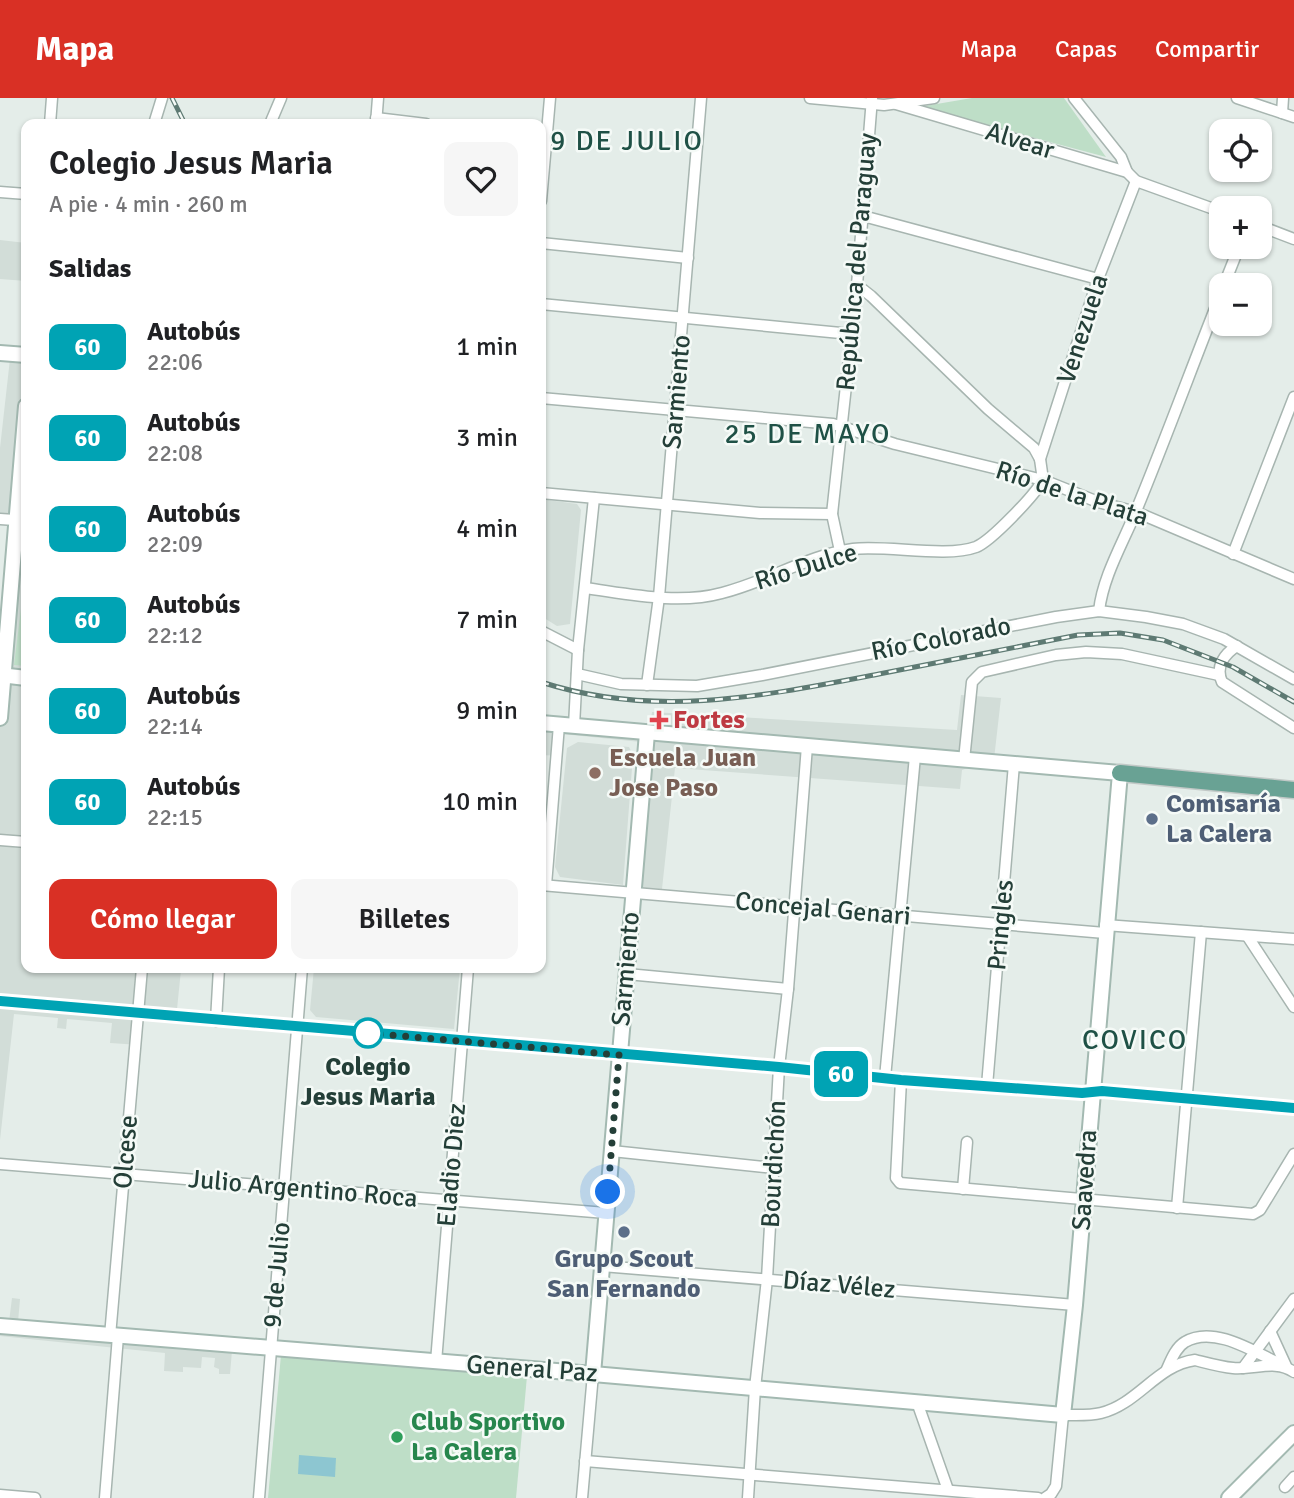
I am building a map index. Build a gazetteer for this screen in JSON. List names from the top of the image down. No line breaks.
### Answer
{"streets":{"street":["Alvear","República del Paraguay","Venezuela","Sarmiento","Río de la Plata","Río Dulce","Río Colorado","Concejal Genari","Pringles","Olcese","Bourdichón","Eladio Diez","Saavedra","Julio Argentino Roca","9 de Julio","Díaz Vélez","General Paz"]},"crossings":[["Alvear","República del Paraguay"],["Alvear","Venezuela"],["República del Paraguay","Río de la Plata"],["República del Paraguay","Río Dulce"],["Venezuela","Río de la Plata"],["Venezuela","Río Dulce"],["Sarmiento","Río de la Plata"],["Sarmiento","Río Dulce"],["Sarmiento","Río Colorado"],["Sarmiento","Concejal Genari"],["Sarmiento","Julio Argentino Roca"],["Sarmiento","Díaz Vélez"],["Sarmiento","General Paz"],["Río de la Plata","Río Dulce"],["Concejal Genari","Pringles"],["Concejal Genari","Bourdichón"],["Concejal Genari","Saavedra"],["Olcese","Julio Argentino Roca"],["Olcese","General Paz"],["Bourdichón","Díaz Vélez"],["Bourdichón","General Paz"],["Eladio Diez","Julio Argentino Roca"],["Eladio Diez","General Paz"],["Saavedra","Díaz Vélez"],["Saavedra","General Paz"],["Julio Argentino Roca","9 de Julio"],["9 de Julio","General Paz"]],"districts":["9 DE JULIO","25 DE MAYO","COVICO"],"places":{"health":["Fortes"],"other":["Escuela Juan Jose Paso","Comisaría La Calera","Colegio Jesus Maria","Grupo Scout San Fernando","Club Sportivo La Calera"]},"lines":["bus line 60"],"page":{"header":"Mapa","nav":["Mapa","Capas","Compartir"],"on_map":"60","map_buttons":["+","−"],"heading":[["Colegio Jesus Maria","A pie · 4 min · 260 m"],"Salidas"],"list":[{"mark":"60","name":"Autobús","note":"22:06","value":"1 min"},{"mark":"60","name":"Autobús","note":"22:08","value":"3 min"},{"mark":"60","name":"Autobús","note":"22:09","value":"4 min"},{"mark":"60","name":"Autobús","note":"22:12","value":"7 min"},{"mark":"60","name":"Autobús","note":"22:14","value":"9 min"},{"mark":"60","name":"Autobús","note":"22:15","value":"10 min"}],"buttons":["Cómo llegar","Billetes"]}}
